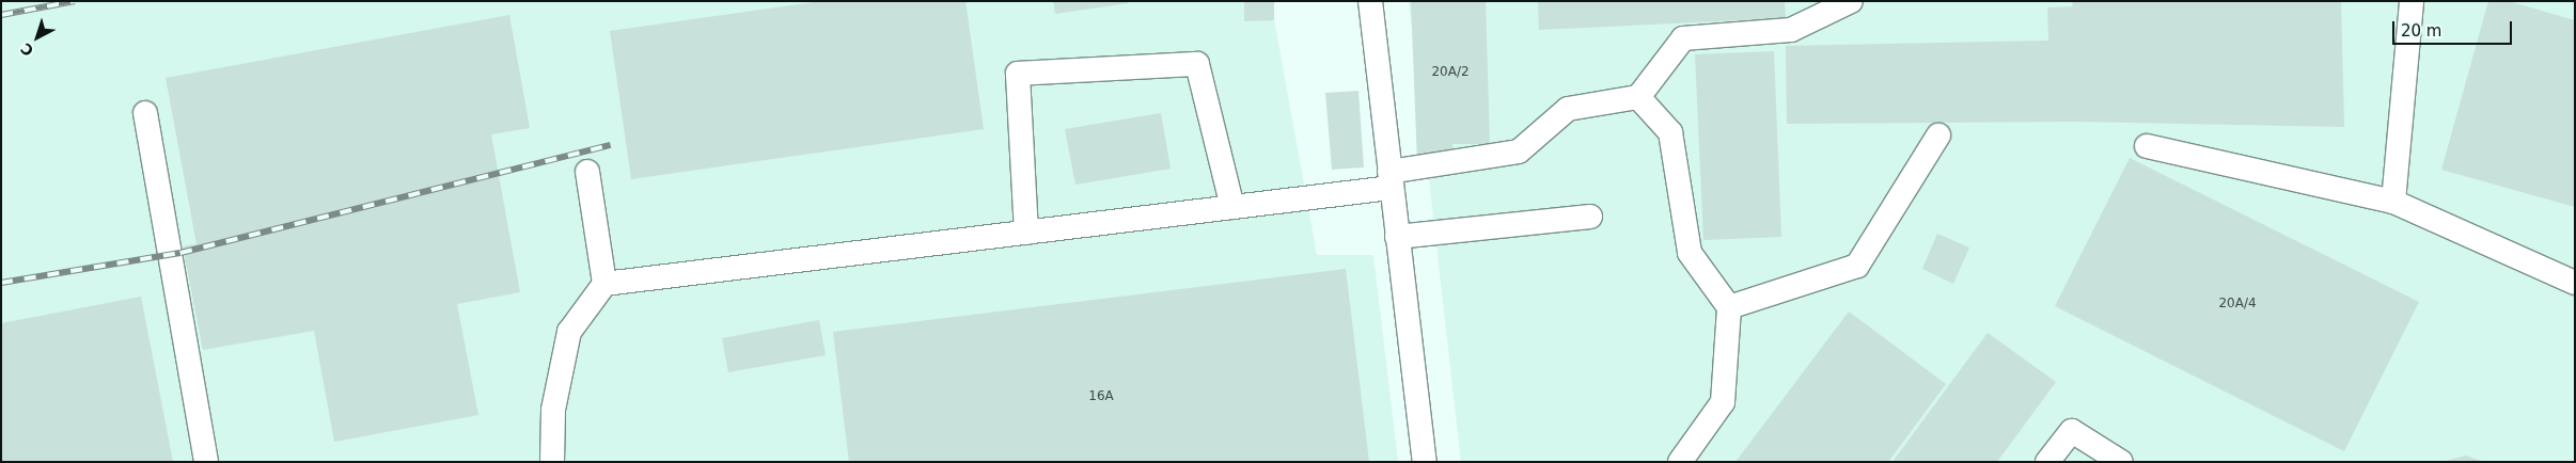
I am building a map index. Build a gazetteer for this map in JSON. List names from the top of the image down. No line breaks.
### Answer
{"house_numbers":["20А/2","20А/4","16А"],"scale_bar":"20 m","north":"bottom left"}
